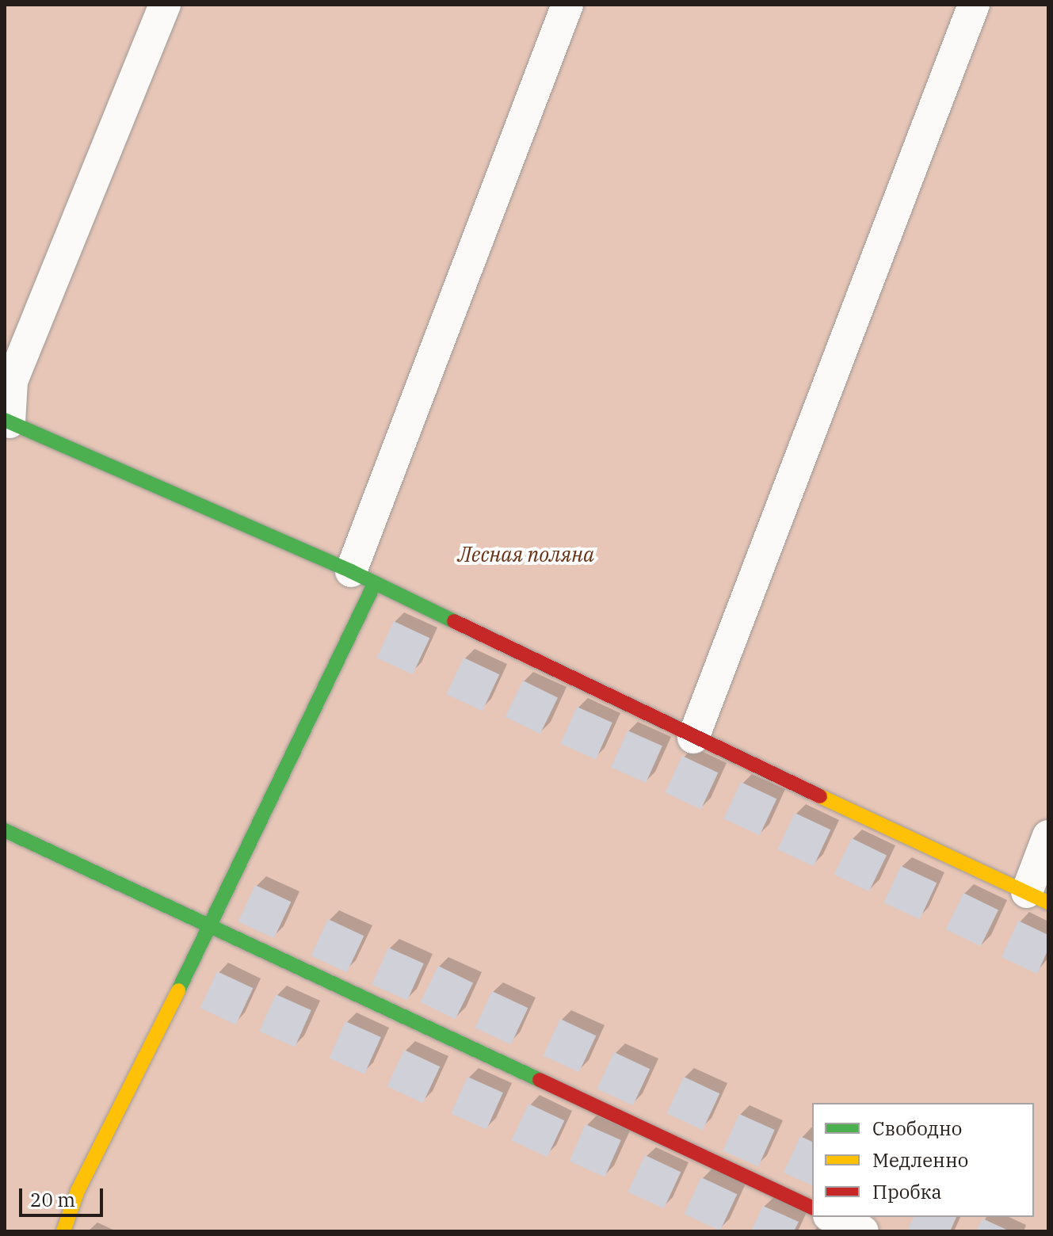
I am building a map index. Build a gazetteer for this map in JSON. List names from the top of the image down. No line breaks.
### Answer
{"parks":["Лесная поляна"],"legend":["Свободно","Медленно","Пробка"],"scale_bar":"20 m"}
